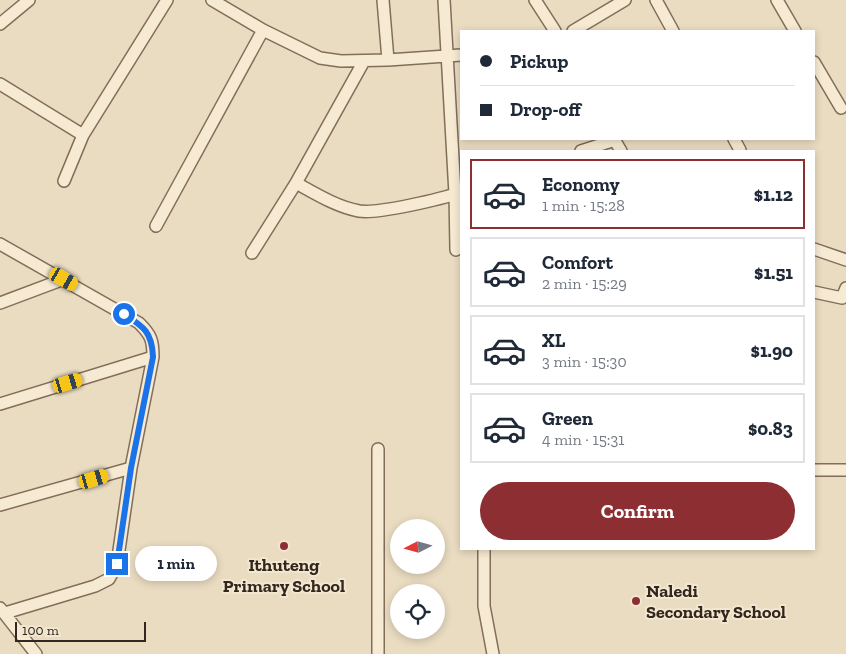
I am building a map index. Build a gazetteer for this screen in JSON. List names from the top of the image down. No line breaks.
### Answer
{"places":["Ithuteng Primary School","Naledi Secondary School"],"scale_bar":"100 m","north":"left","page":{"banner":["Pickup","Drop-off"],"list":[{"name":"Economy","note":"1 min · 15:28","value":"$1.12"},{"name":"Comfort","note":"2 min · 15:29","value":"$1.51"},{"name":"XL","note":"3 min · 15:30","value":"$1.90"},{"name":"Green","note":"4 min · 15:31","value":"$0.83"}],"buttons":"Confirm","bubble":"1 min","scale":"100 m"}}
